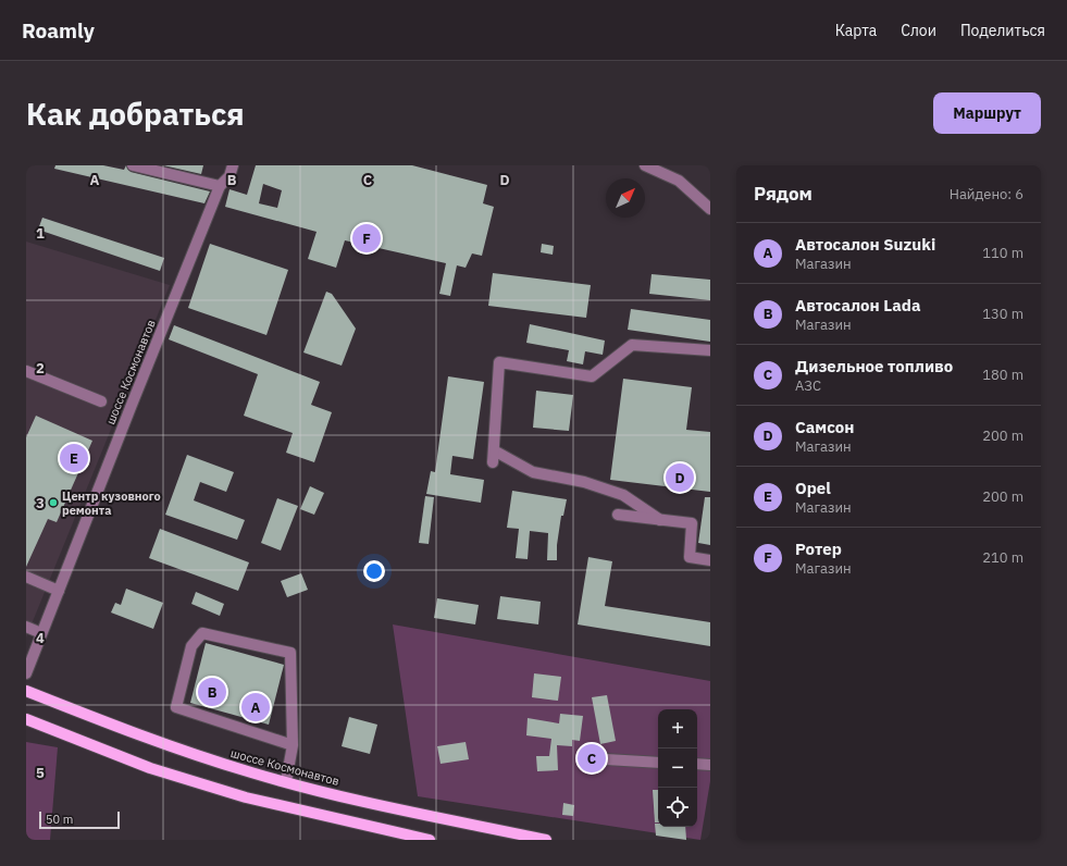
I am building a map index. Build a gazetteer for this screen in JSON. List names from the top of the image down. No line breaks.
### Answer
{"streets":{"main road":["шоссе Космонавтов"]},"places":["Центр кузовного ремонта"],"scale_bar":"50 m","north":"top right","page":{"header":"Roamly","nav":["Карта","Слои","Поделиться"],"buttons":"Маршрут","title":"Как добраться","heading":["Рядом","Найдено: 6"],"pins":["F","E","D","B","A","C"],"list":[{"mark":"A","name":"Автосалон Suzuki","note":"Магазин","value":"110 m"},{"mark":"B","name":"Автосалон Lada","note":"Магазин","value":"130 m"},{"mark":"C","name":"Дизельное топливо","note":"АЗС","value":"180 m"},{"mark":"D","name":"Самсон","note":"Магазин","value":"200 m"},{"mark":"E","name":"Opel","note":"Магазин","value":"200 m"},{"mark":"F","name":"Ротер","note":"Магазин","value":"210 m"}],"map_buttons":["+","−"],"scale":"50 m"},"grid":{"columns":["A","B","C","D"],"rows":["1","2","3","4","5"]}}
